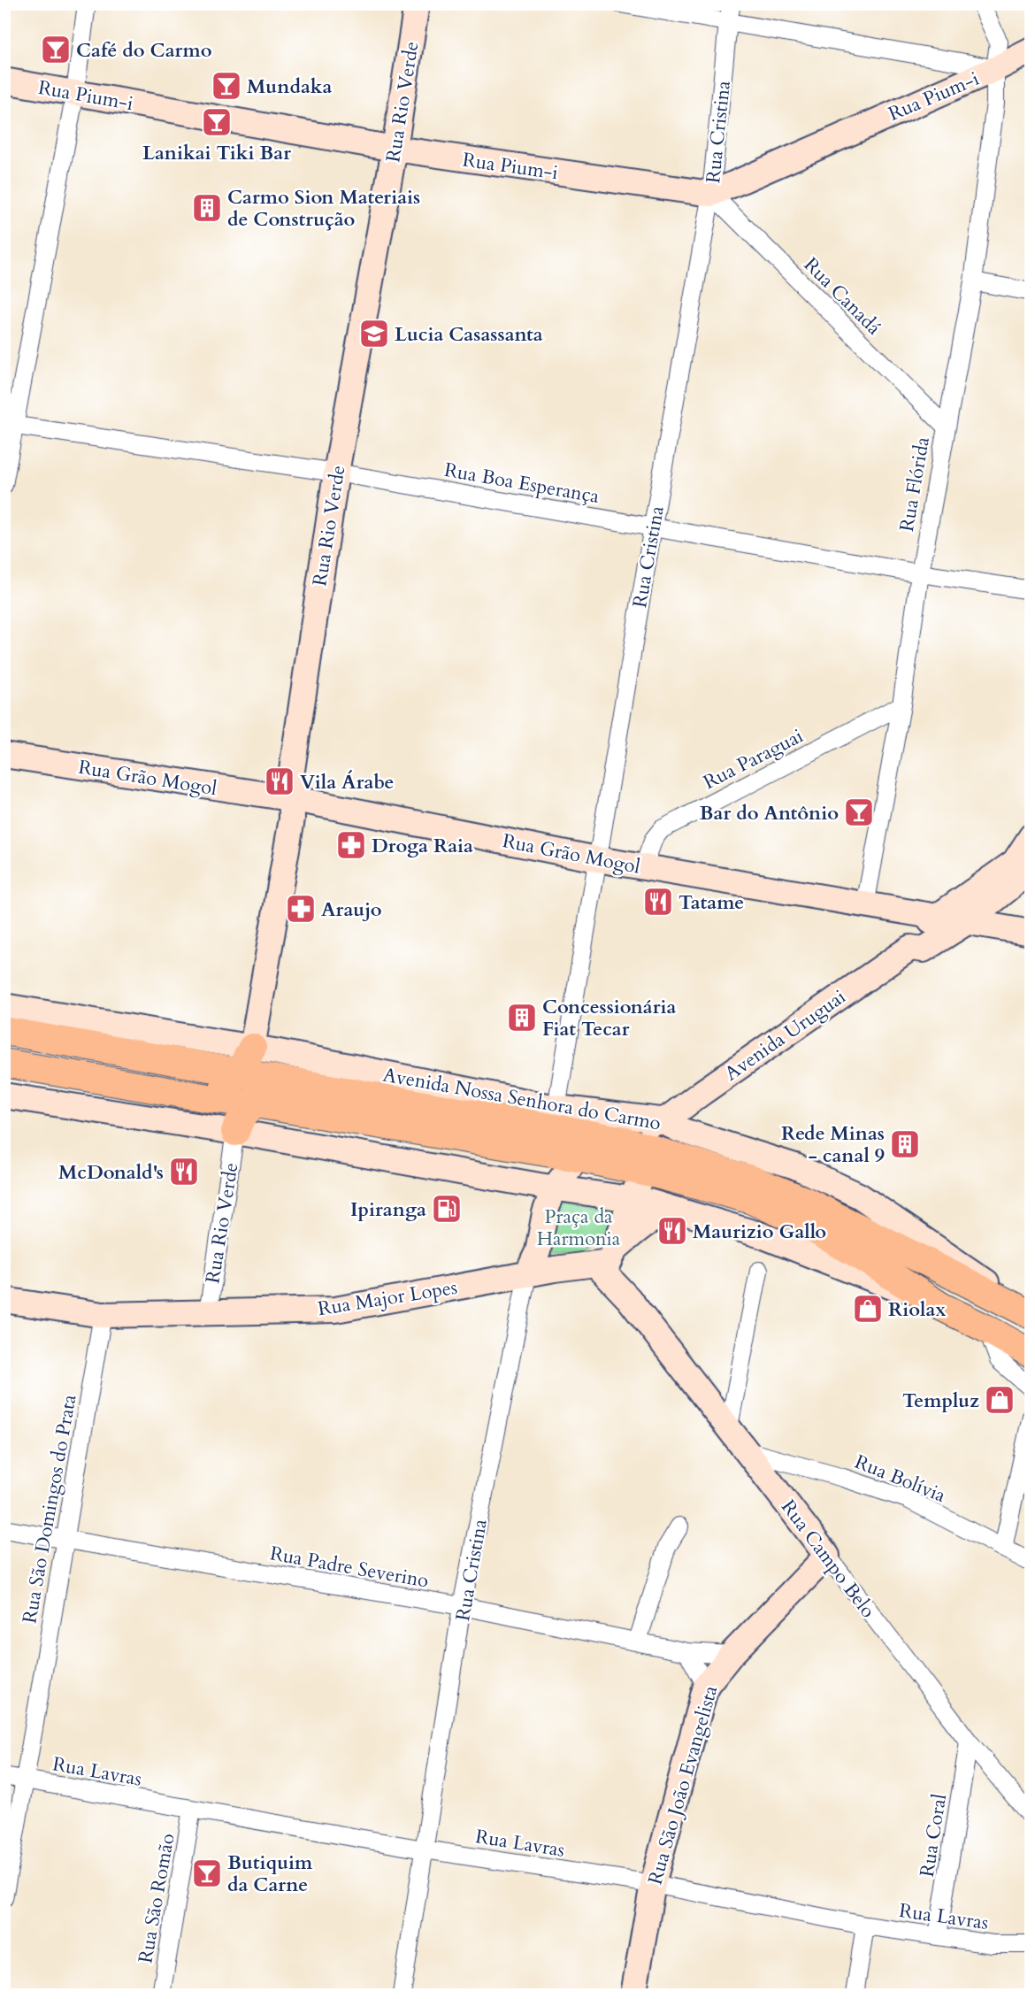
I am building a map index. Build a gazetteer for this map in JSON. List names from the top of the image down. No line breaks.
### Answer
{"streets":{"main road":["Avenida Nossa Senhora do Carmo"],"street":["Rua Pium-i","Rua Rio Verde","Rua Cristina","Rua Canadá","Rua Boa Esperança","Rua Flórida","Rua Paraguai","Rua Grão Mogol","Avenida Uruguai","Rua Major Lopes","Rua Bolívia","Rua São Domingos do Prata","Rua Campo Belo","Rua Padre Severino","Rua Lavras","Rua São João Evangelista","Rua Coral","Rua São Romão"]},"crossings":[["Rua Pium-i","Rua Rio Verde"],["Rua Pium-i","Rua Cristina"],["Rua Pium-i","Rua Canadá"],["Rua Pium-i","Rua Flórida"],["Rua Rio Verde","Rua Boa Esperança"],["Rua Rio Verde","Rua Grão Mogol"],["Rua Rio Verde","Avenida Nossa Senhora do Carmo"],["Rua Rio Verde","Rua Major Lopes"],["Rua Cristina","Rua Canadá"],["Rua Cristina","Rua Boa Esperança"],["Rua Cristina","Rua Grão Mogol"],["Rua Cristina","Avenida Uruguai"],["Rua Cristina","Avenida Nossa Senhora do Carmo"],["Rua Cristina","Rua Major Lopes"],["Rua Cristina","Rua Padre Severino"],["Rua Cristina","Rua Lavras"],["Rua Canadá","Rua Flórida"],["Rua Boa Esperança","Rua Flórida"],["Rua Flórida","Rua Paraguai"],["Rua Flórida","Rua Grão Mogol"],["Rua Paraguai","Rua Grão Mogol"],["Rua Grão Mogol","Avenida Uruguai"],["Avenida Uruguai","Avenida Nossa Senhora do Carmo"],["Rua Major Lopes","Rua São Domingos do Prata"],["Rua Major Lopes","Rua Campo Belo"],["Rua Bolívia","Rua Campo Belo"],["Rua São Domingos do Prata","Rua Padre Severino"],["Rua São Domingos do Prata","Rua Lavras"],["Rua Campo Belo","Rua São João Evangelista"],["Rua Campo Belo","Rua Coral"],["Rua Padre Severino","Rua São João Evangelista"],["Rua Lavras","Rua São João Evangelista"],["Rua Lavras","Rua Coral"],["Rua Lavras","Rua São Romão"]],"parks":["Praça da Harmonia"],"places":{"bar":["Café do Carmo","Mundaka","Lanikai Tiki Bar","Bar do Antônio","Butiquim da Carne"],"building":["Carmo Sion Materiais de Construção","Concessionária Fiat Tecar","Rede Minas - canal 9"],"school or university":["Lucia Casassanta"],"restaurant":["Vila Árabe","Tatame","McDonald's","Maurizio Gallo"],"pharmacy":["Droga Raia","Araujo"],"fuel station":["Ipiranga"],"shop":["Riolax","Templuz"]}}
